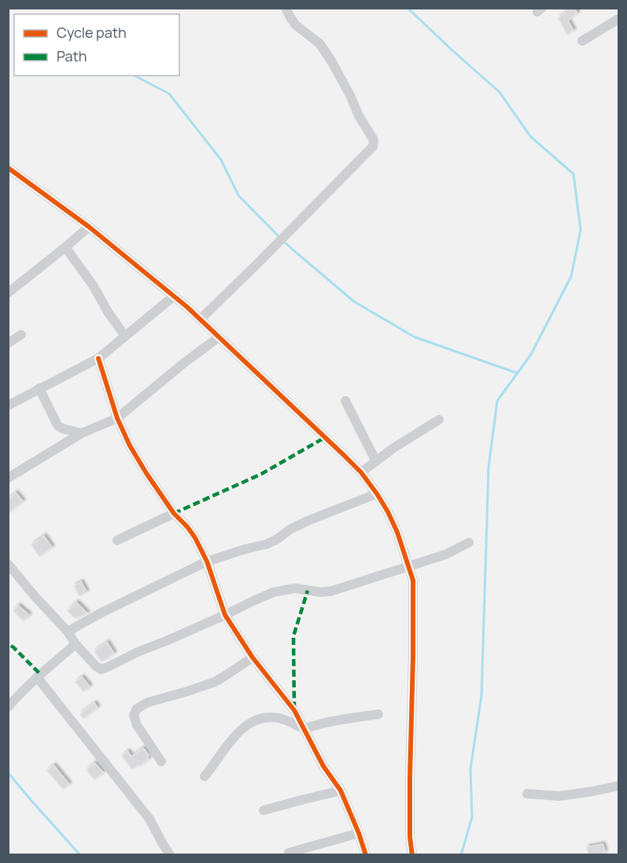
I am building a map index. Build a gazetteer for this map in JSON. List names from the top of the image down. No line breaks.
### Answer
{"legend":["Cycle path","Path"]}
